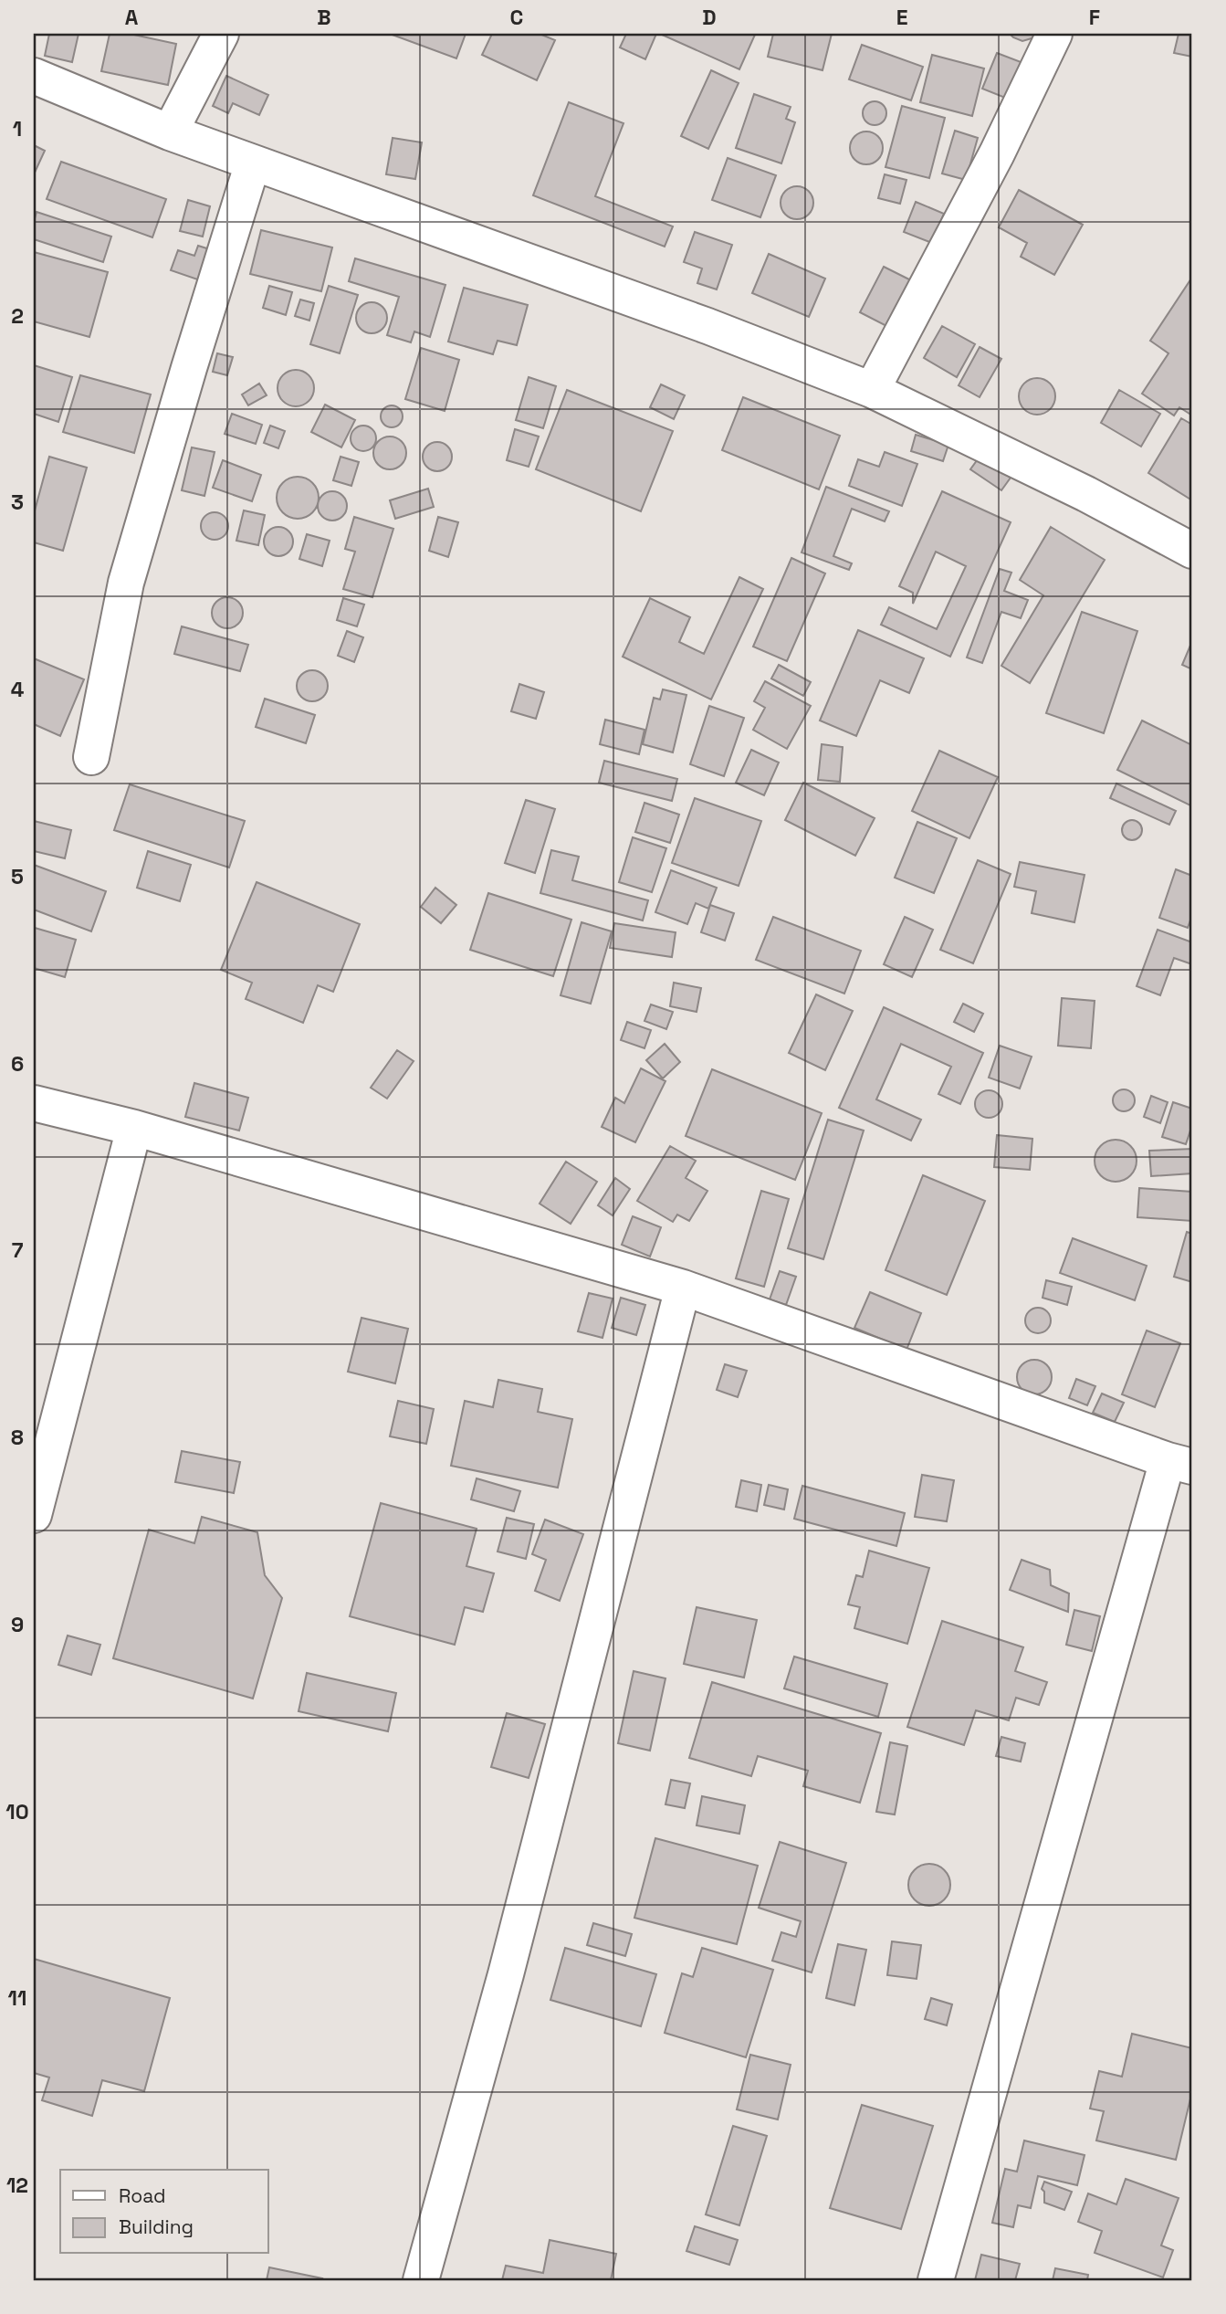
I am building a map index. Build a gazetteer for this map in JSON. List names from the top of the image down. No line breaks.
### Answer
{"legend":["Road","Building"],"grid":{"columns":["A","B","C","D","E","F"],"rows":["1","2","3","4","5","6","7","8","9","10","11","12"]}}
